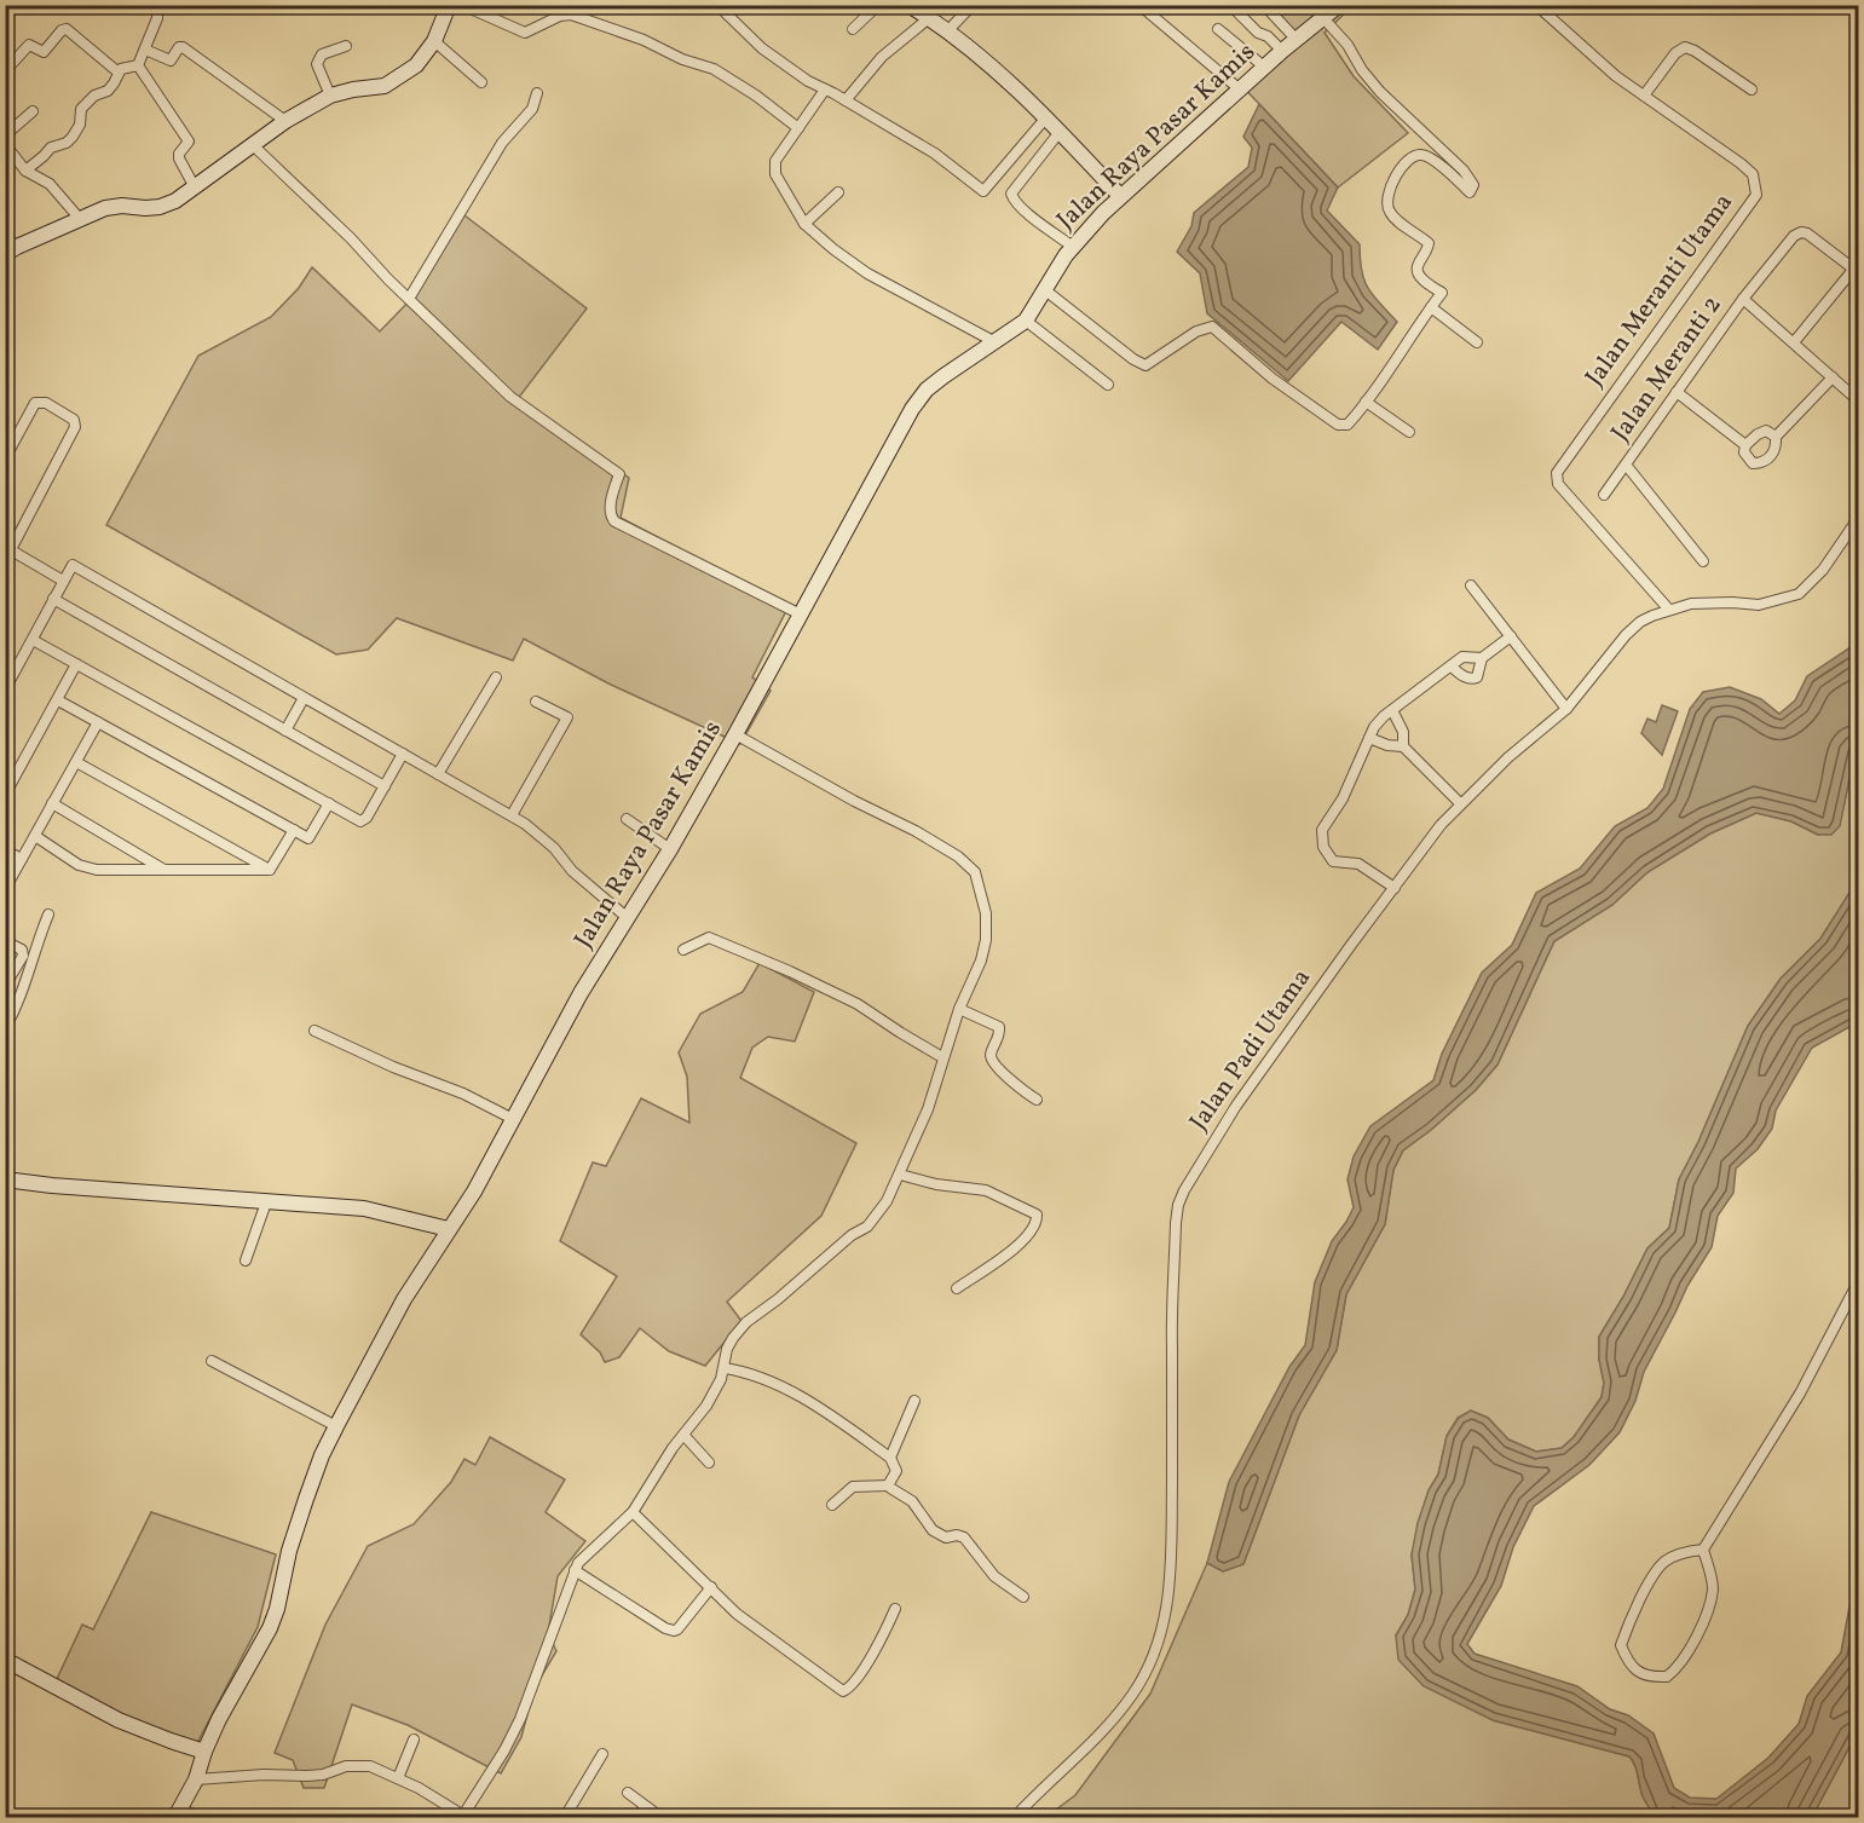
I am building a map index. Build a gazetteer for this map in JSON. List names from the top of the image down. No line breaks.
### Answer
{"streets":{"main road":["Jalan Raya Pasar Kamis"],"street":["Jalan Meranti Utama","Jalan Meranti 2","Jalan Padi Utama"]},"crossings":[["Jalan Meranti Utama","Jalan Padi Utama"]]}
